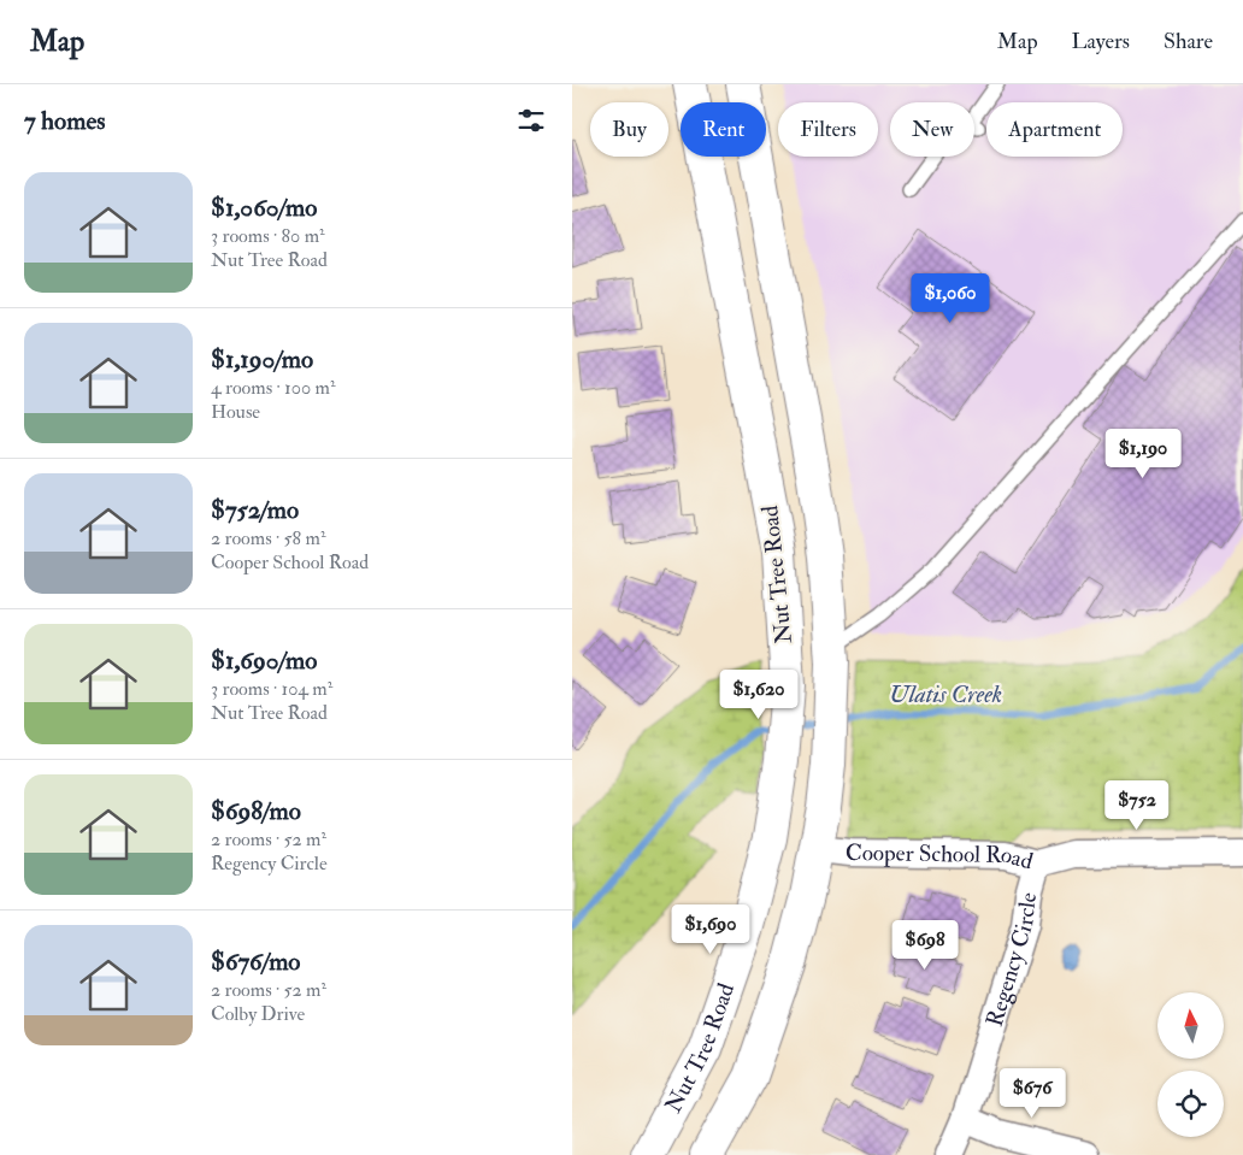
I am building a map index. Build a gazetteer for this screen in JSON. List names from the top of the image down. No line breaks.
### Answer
{"streets":{"main road":["Nut Tree Road"],"street":["Cooper School Road","Regency Circle"]},"crossings":[["Nut Tree Road","Cooper School Road"],["Cooper School Road","Regency Circle"]],"water":["Ulatis Creek"],"north":"top","page":{"header":"Map","nav":["Map","Layers","Share"],"heading":"7 homes","chip":["Buy","Rent","Filters","New","Apartment"],"list":[{"name":"$1,060/mo","note":"3 rooms · 80 m² · Nut Tree Road"},{"name":"$1,190/mo","note":"4 rooms · 100 m² · House"},{"name":"$752/mo","note":"2 rooms · 58 m² · Cooper School Road"},{"name":"$1,690/mo","note":"3 rooms · 104 m² · Nut Tree Road"},{"name":"$698/mo","note":"2 rooms · 52 m² · Regency Circle"},{"name":"$676/mo","note":"2 rooms · 52 m² · Colby Drive"}],"price":["$1,060","$1,190","$1,620","$752","$1,690","$698","$676"]}}
